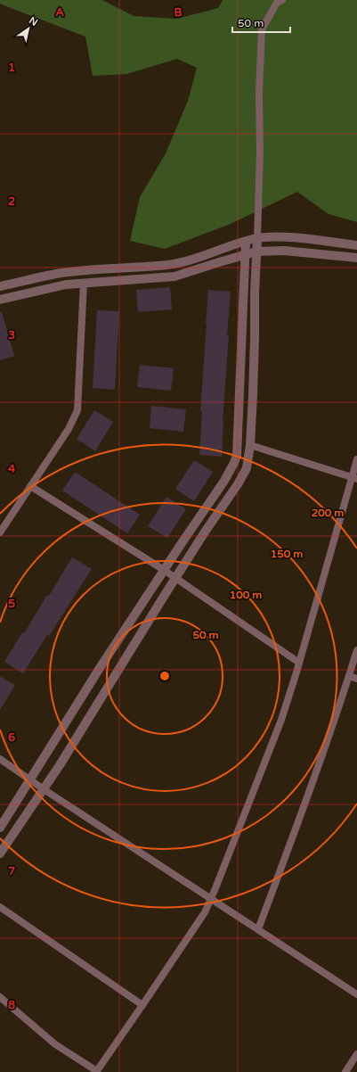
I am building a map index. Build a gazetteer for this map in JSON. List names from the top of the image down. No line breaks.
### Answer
{"scale_bar":"50 m","north":"top right","grid":{"columns":["A","B"],"rows":["1","2","3","4","5","6","7","8"]},"rings":["200 m","150 m","100 m","50 m"]}
